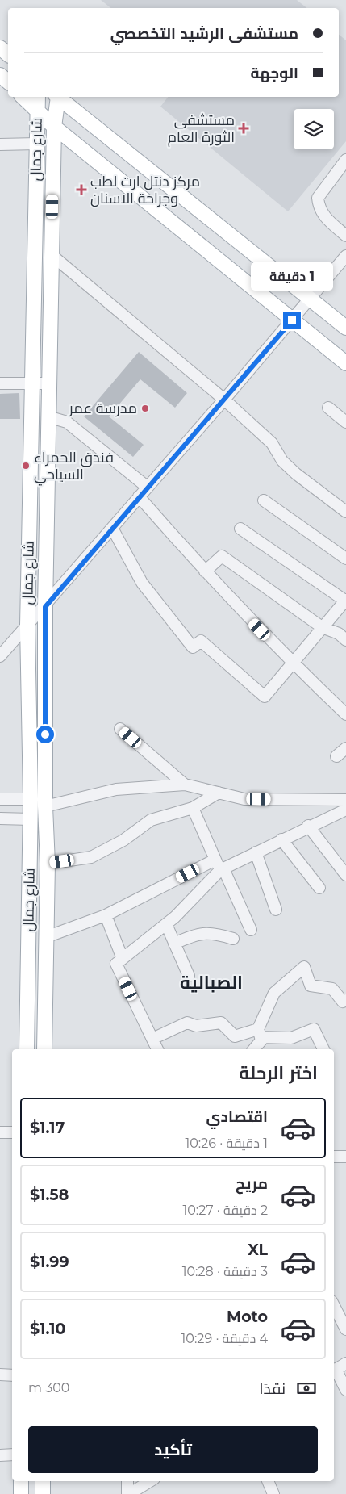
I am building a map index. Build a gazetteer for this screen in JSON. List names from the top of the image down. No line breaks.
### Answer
{"streets":{"main road":["شارع جمال"]},"districts":["الصبالية"],"places":{"health":["مستشفى الثورة العام","مركز دنتل ارت لطب وجراحة الاسنان"],"other":["مدرسة عمر","فندق الحمراء السياحي"]},"page":{"banner":["مستشفى الرشيد التخصصي","الوجهة"],"bubble":"1 دقيقة","heading":"اختر الرحلة","list":[{"name":"اقتصادي","note":"1 دقيقة · 10:26","value":"$1.17"},{"name":"مريح","note":"2 دقيقة · 10:27","value":"$1.58"},{"name":"XL","note":"3 دقيقة · 10:28","value":"$1.99"},{"name":"Moto","note":"4 دقيقة · 10:29","value":"$1.10"}],"pay":["نقدًا","300 m"],"buttons":"تأكيد"}}
